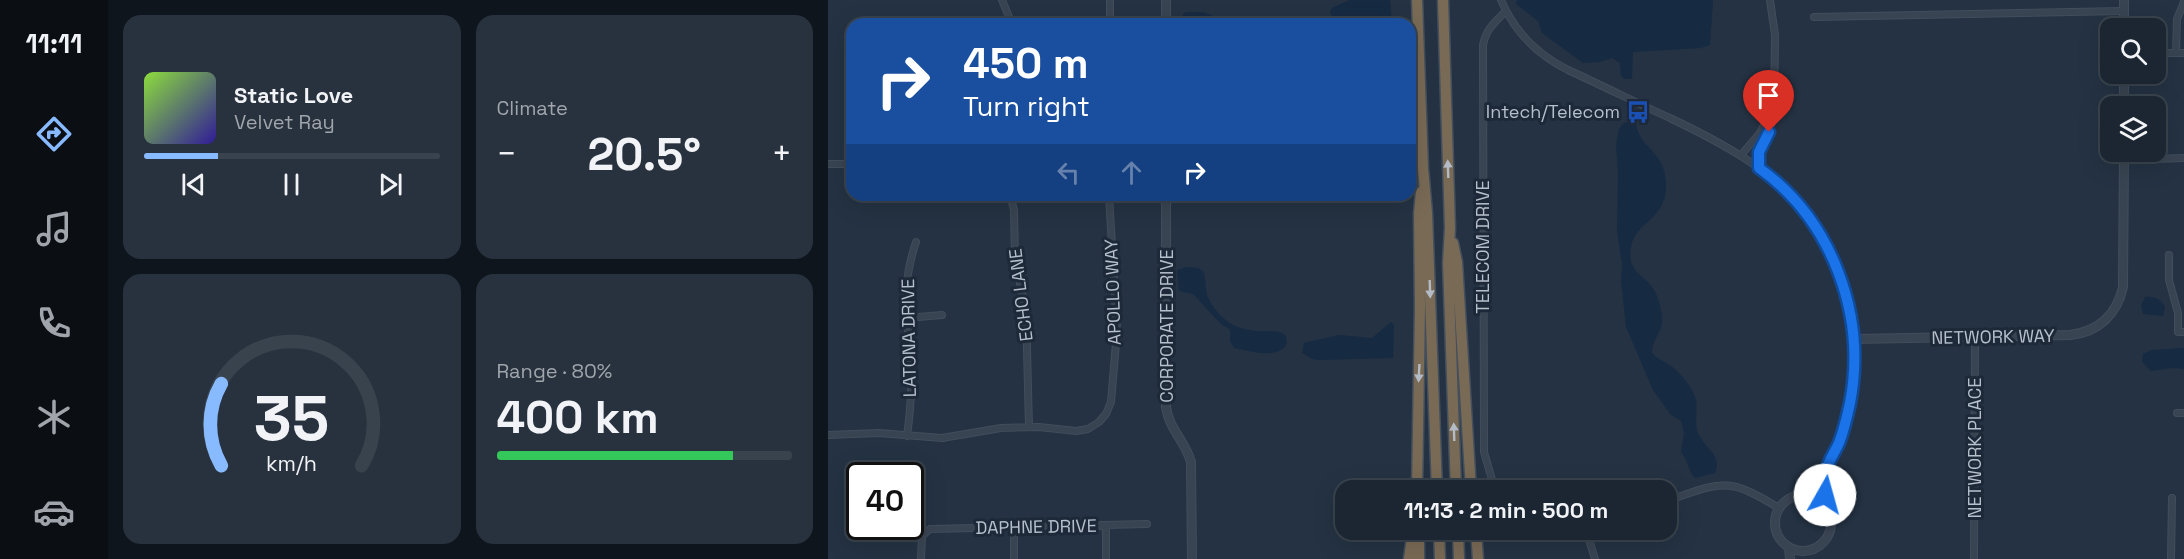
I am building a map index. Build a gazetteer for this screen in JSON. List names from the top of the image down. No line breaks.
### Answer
{"streets":{"street":["TELECOM DRIVE","APOLLO WAY","ECHO LANE","CORPORATE DRIVE","NETWORK WAY","LATONA DRIVE","NETWORK PLACE","DAPHNE DRIVE"]},"crossings":[["APOLLO WAY","ECHO LANE"],["NETWORK WAY","NETWORK PLACE"]],"places":{"bus stop":["Intech/Telecom"]},"page":{"tabs":"11:11","tile":["Climate",["Range · 80%","400 km"]],"turn":["450 m","Turn right"],"song":["Static Love","Velvet Ray"],"heat":["−","20.5°","+"],"limit":"40","trip":"11:13 · 2 min · 500 m","gauge":["35","km/h"]}}
